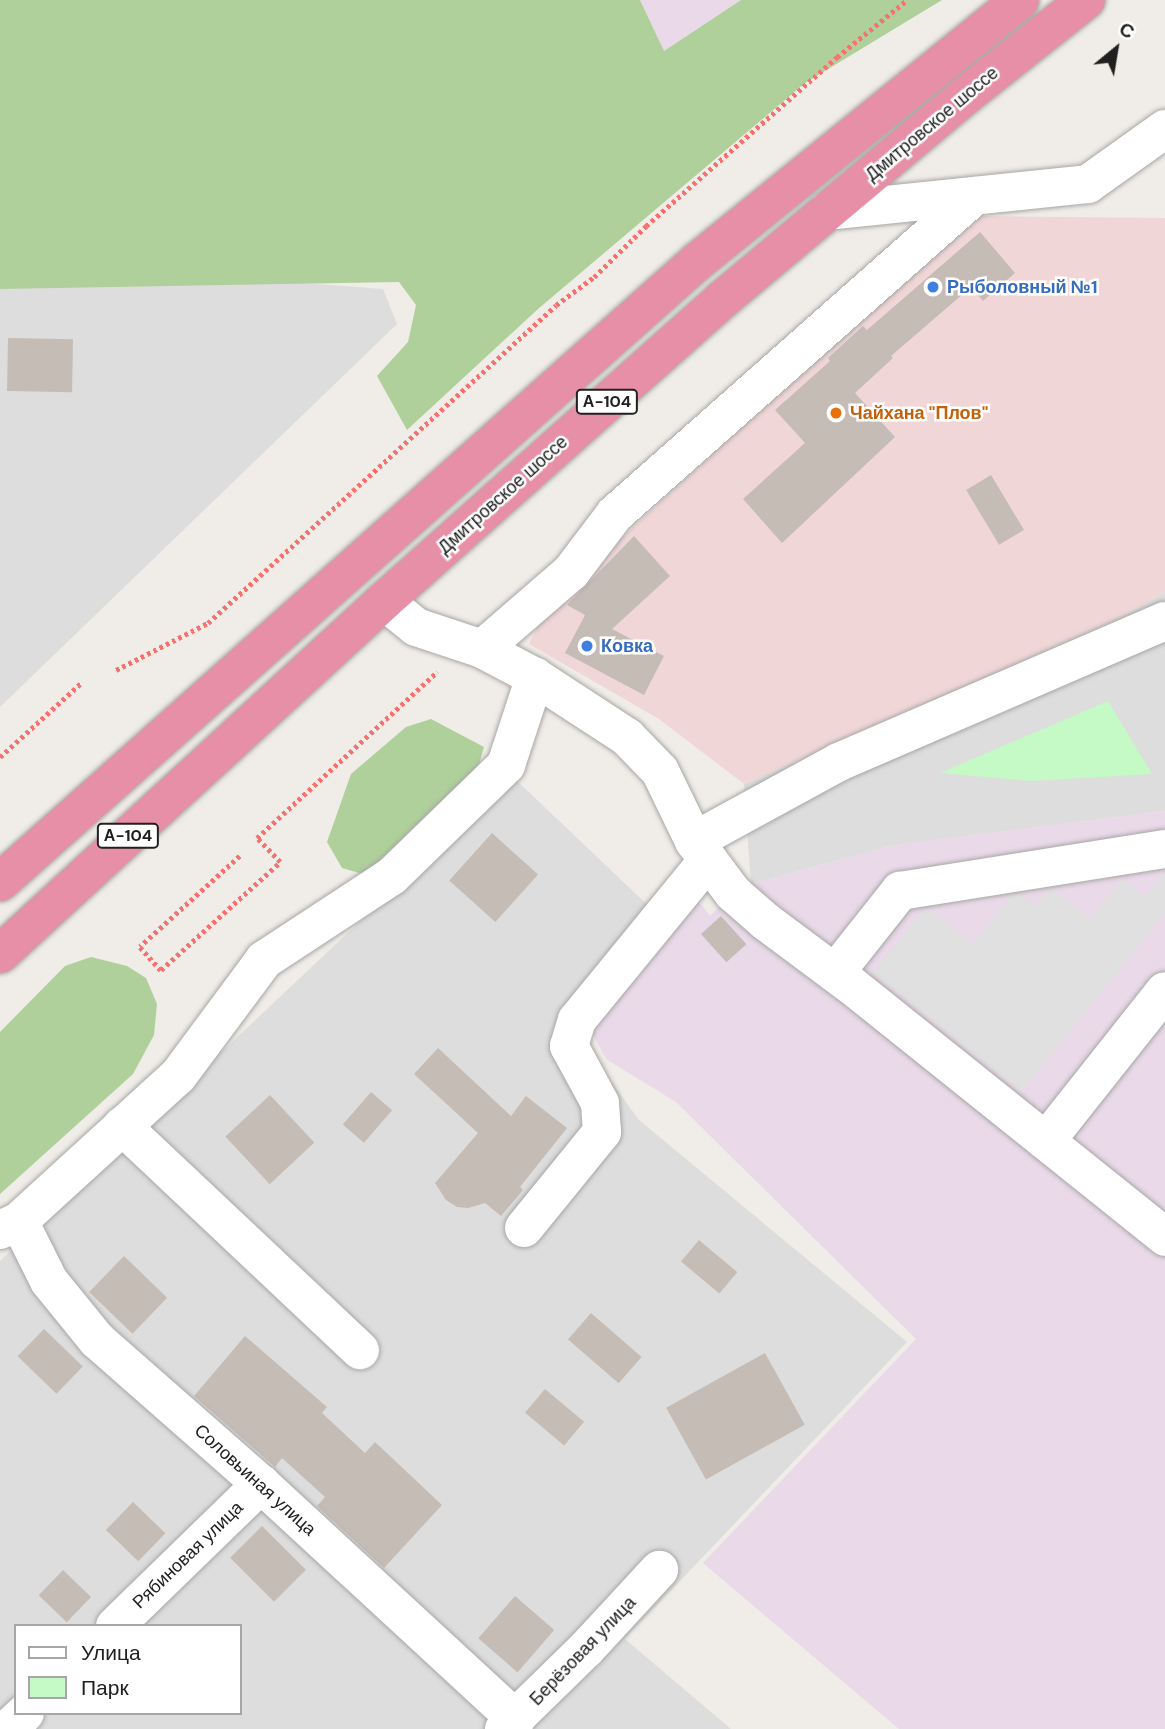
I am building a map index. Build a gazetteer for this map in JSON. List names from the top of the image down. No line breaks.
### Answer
{"streets":{"highway":["Дмитровское шоссе","А-104"],"street":["Соловьиная улица","Рябиновая улица","Берёзовая улица"]},"crossings":[["Соловьиная улица","Рябиновая улица"],["Соловьиная улица","Берёзовая улица"]],"places":["Рыболовный №1","Чайхана \"Плов\"","Ковка"],"legend":["Улица","Парк"],"north":"top right"}
